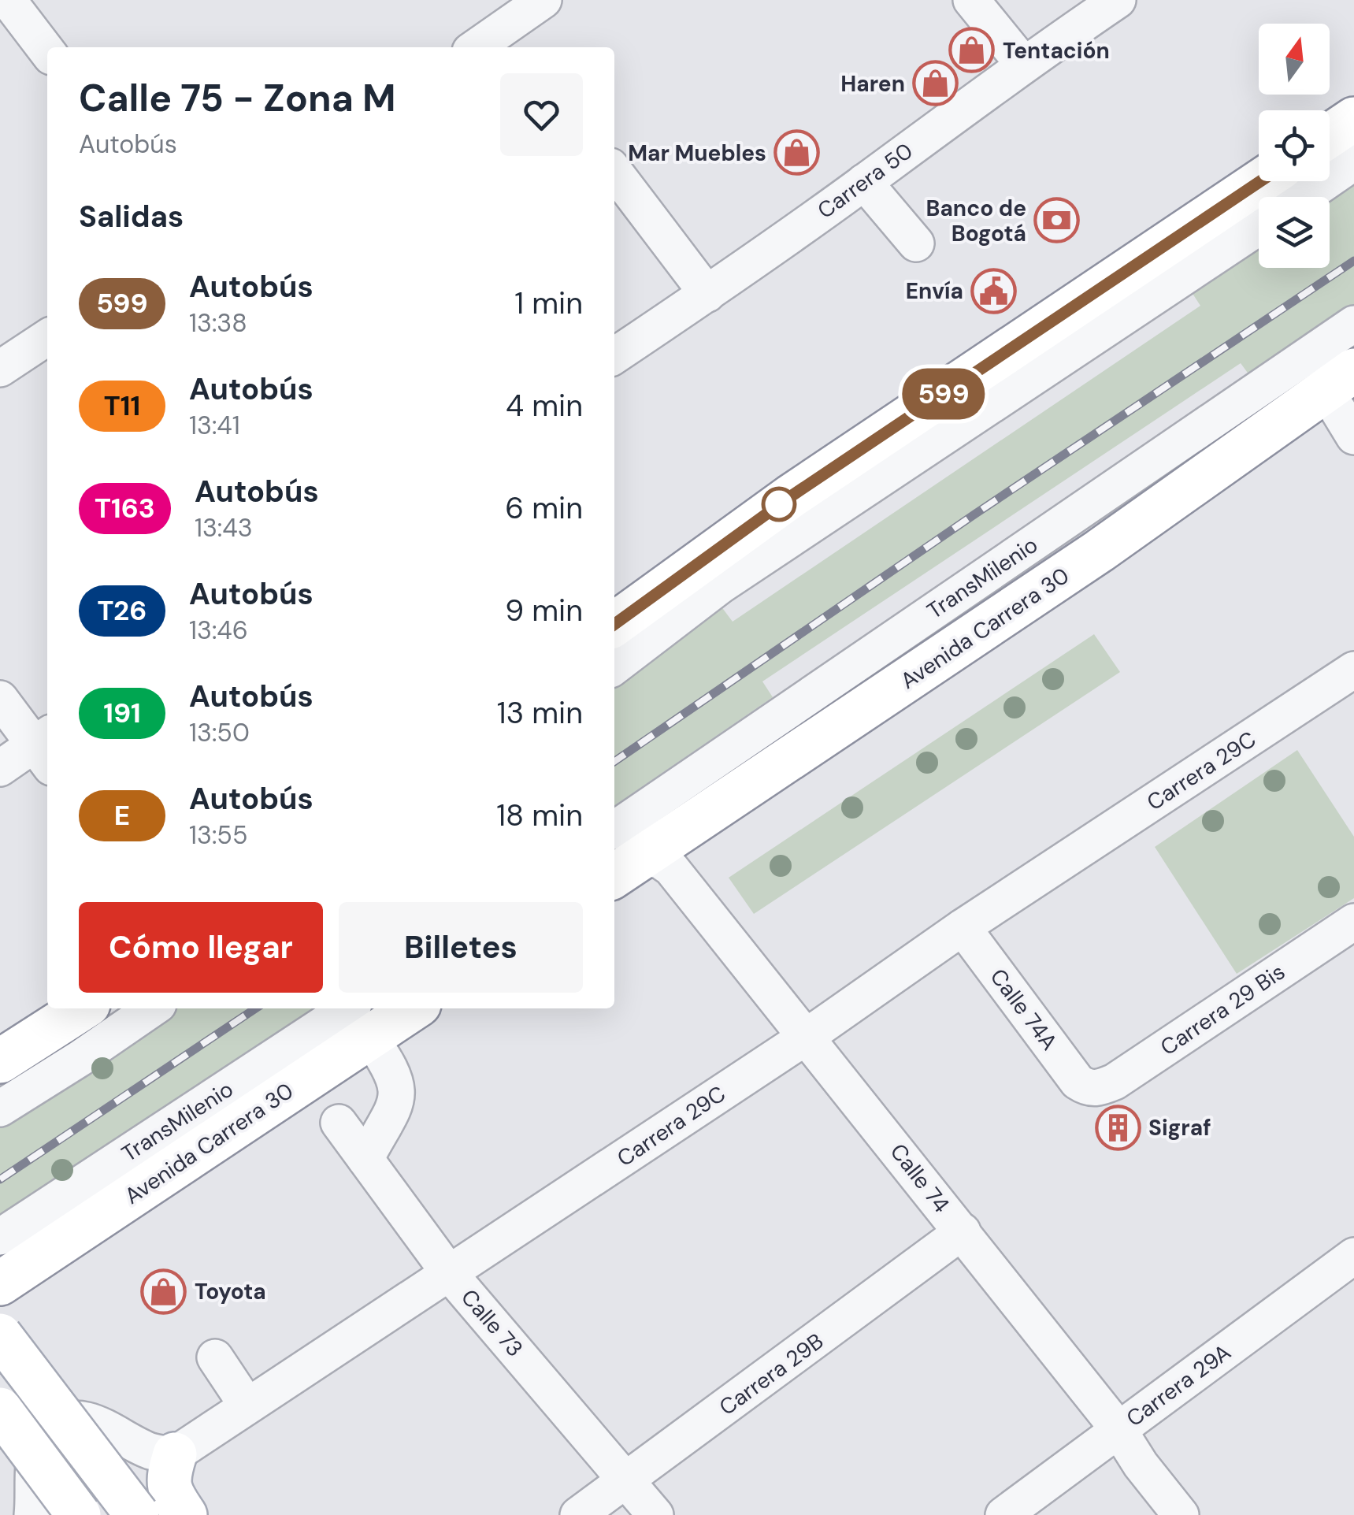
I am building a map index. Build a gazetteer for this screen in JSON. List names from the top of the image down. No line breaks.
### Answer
{"streets":{"main road":["Avenida Carrera 30"],"street":["Carrera 50","TransMilenio","Carrera 29C","Calle 74A","Carrera 29 Bis","Calle 74","Calle 73","Carrera 29B","Carrera 29A"]},"crossings":[["TransMilenio","Avenida Carrera 30"],["TransMilenio","Calle 74"],["Avenida Carrera 30","Calle 74"],["Carrera 29C","Calle 74A"],["Carrera 29C","Calle 74"],["Carrera 29C","Calle 73"],["Calle 74A","Carrera 29 Bis"],["Calle 74","Carrera 29B"],["Calle 74","Carrera 29A"],["Calle 73","Carrera 29B"]],"places":{"shop":["Tentación","Haren","Mar Muebles","Toyota"],"bank":["Banco de Bogotá"],"public building":["Envía"],"building":["Sigraf"]},"lines":["bus line 599"],"north":"top","page":{"on_map":"599","heading":[["Calle 75 - Zona M","Autobús"],"Salidas"],"list":[{"mark":"599","name":"Autobús","note":"13:38","value":"1 min"},{"mark":"T11","name":"Autobús","note":"13:41","value":"4 min"},{"mark":"T163","name":"Autobús","note":"13:43","value":"6 min"},{"mark":"T26","name":"Autobús","note":"13:46","value":"9 min"},{"mark":"191","name":"Autobús","note":"13:50","value":"13 min"},{"mark":"E","name":"Autobús","note":"13:55","value":"18 min"}],"buttons":["Cómo llegar","Billetes"]}}
